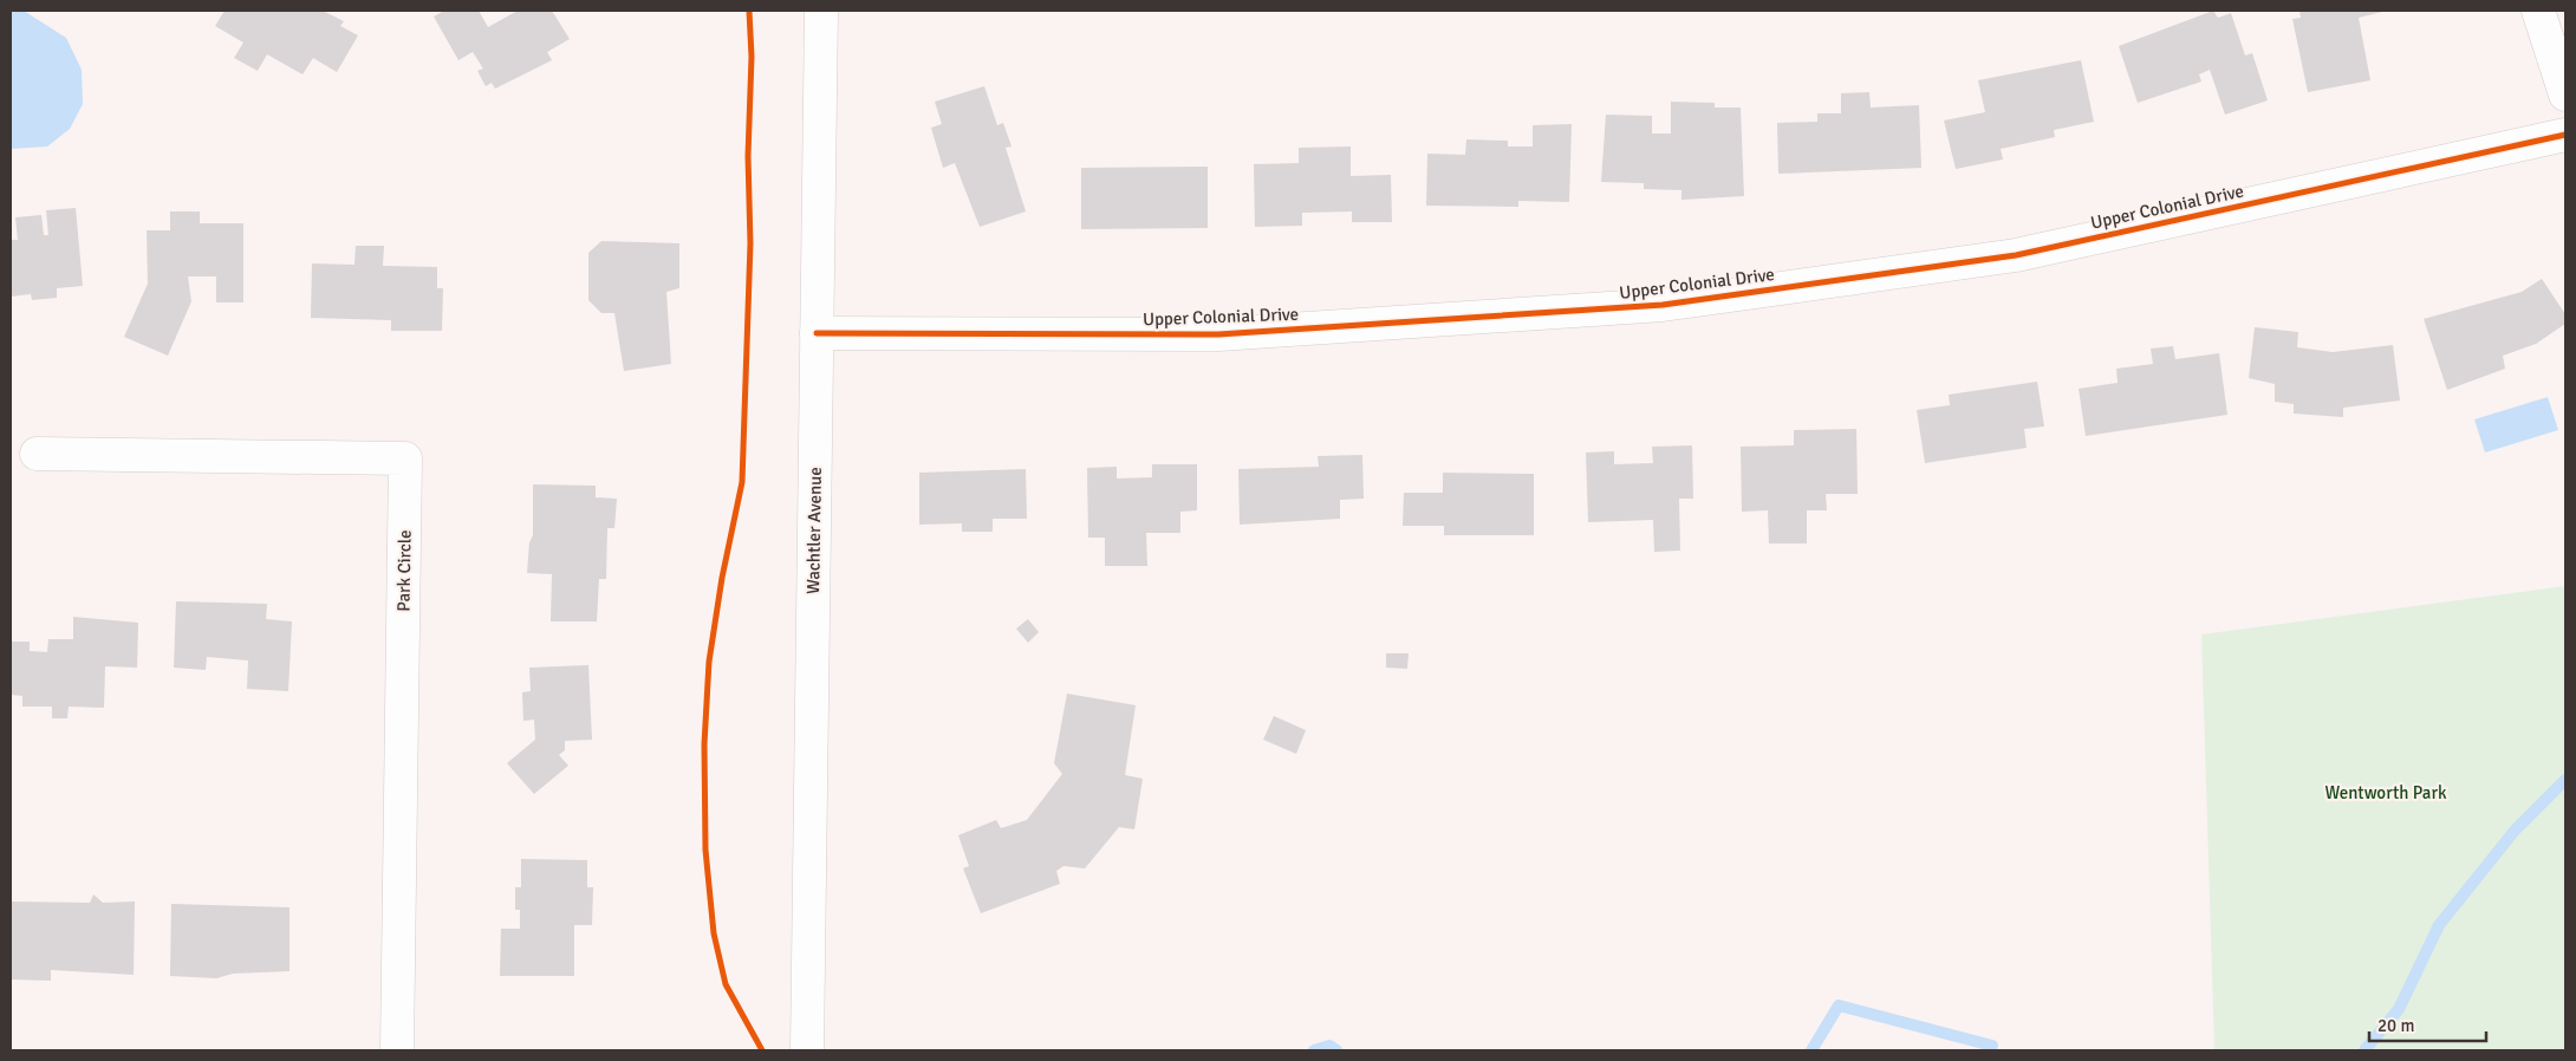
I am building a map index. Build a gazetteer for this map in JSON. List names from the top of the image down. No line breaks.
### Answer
{"streets":{"street":["Upper Colonial Drive","Wachtler Avenue","Park Circle"]},"crossings":[["Upper Colonial Drive","Wachtler Avenue"]],"parks":["Wentworth Park"],"scale_bar":"20 m"}
